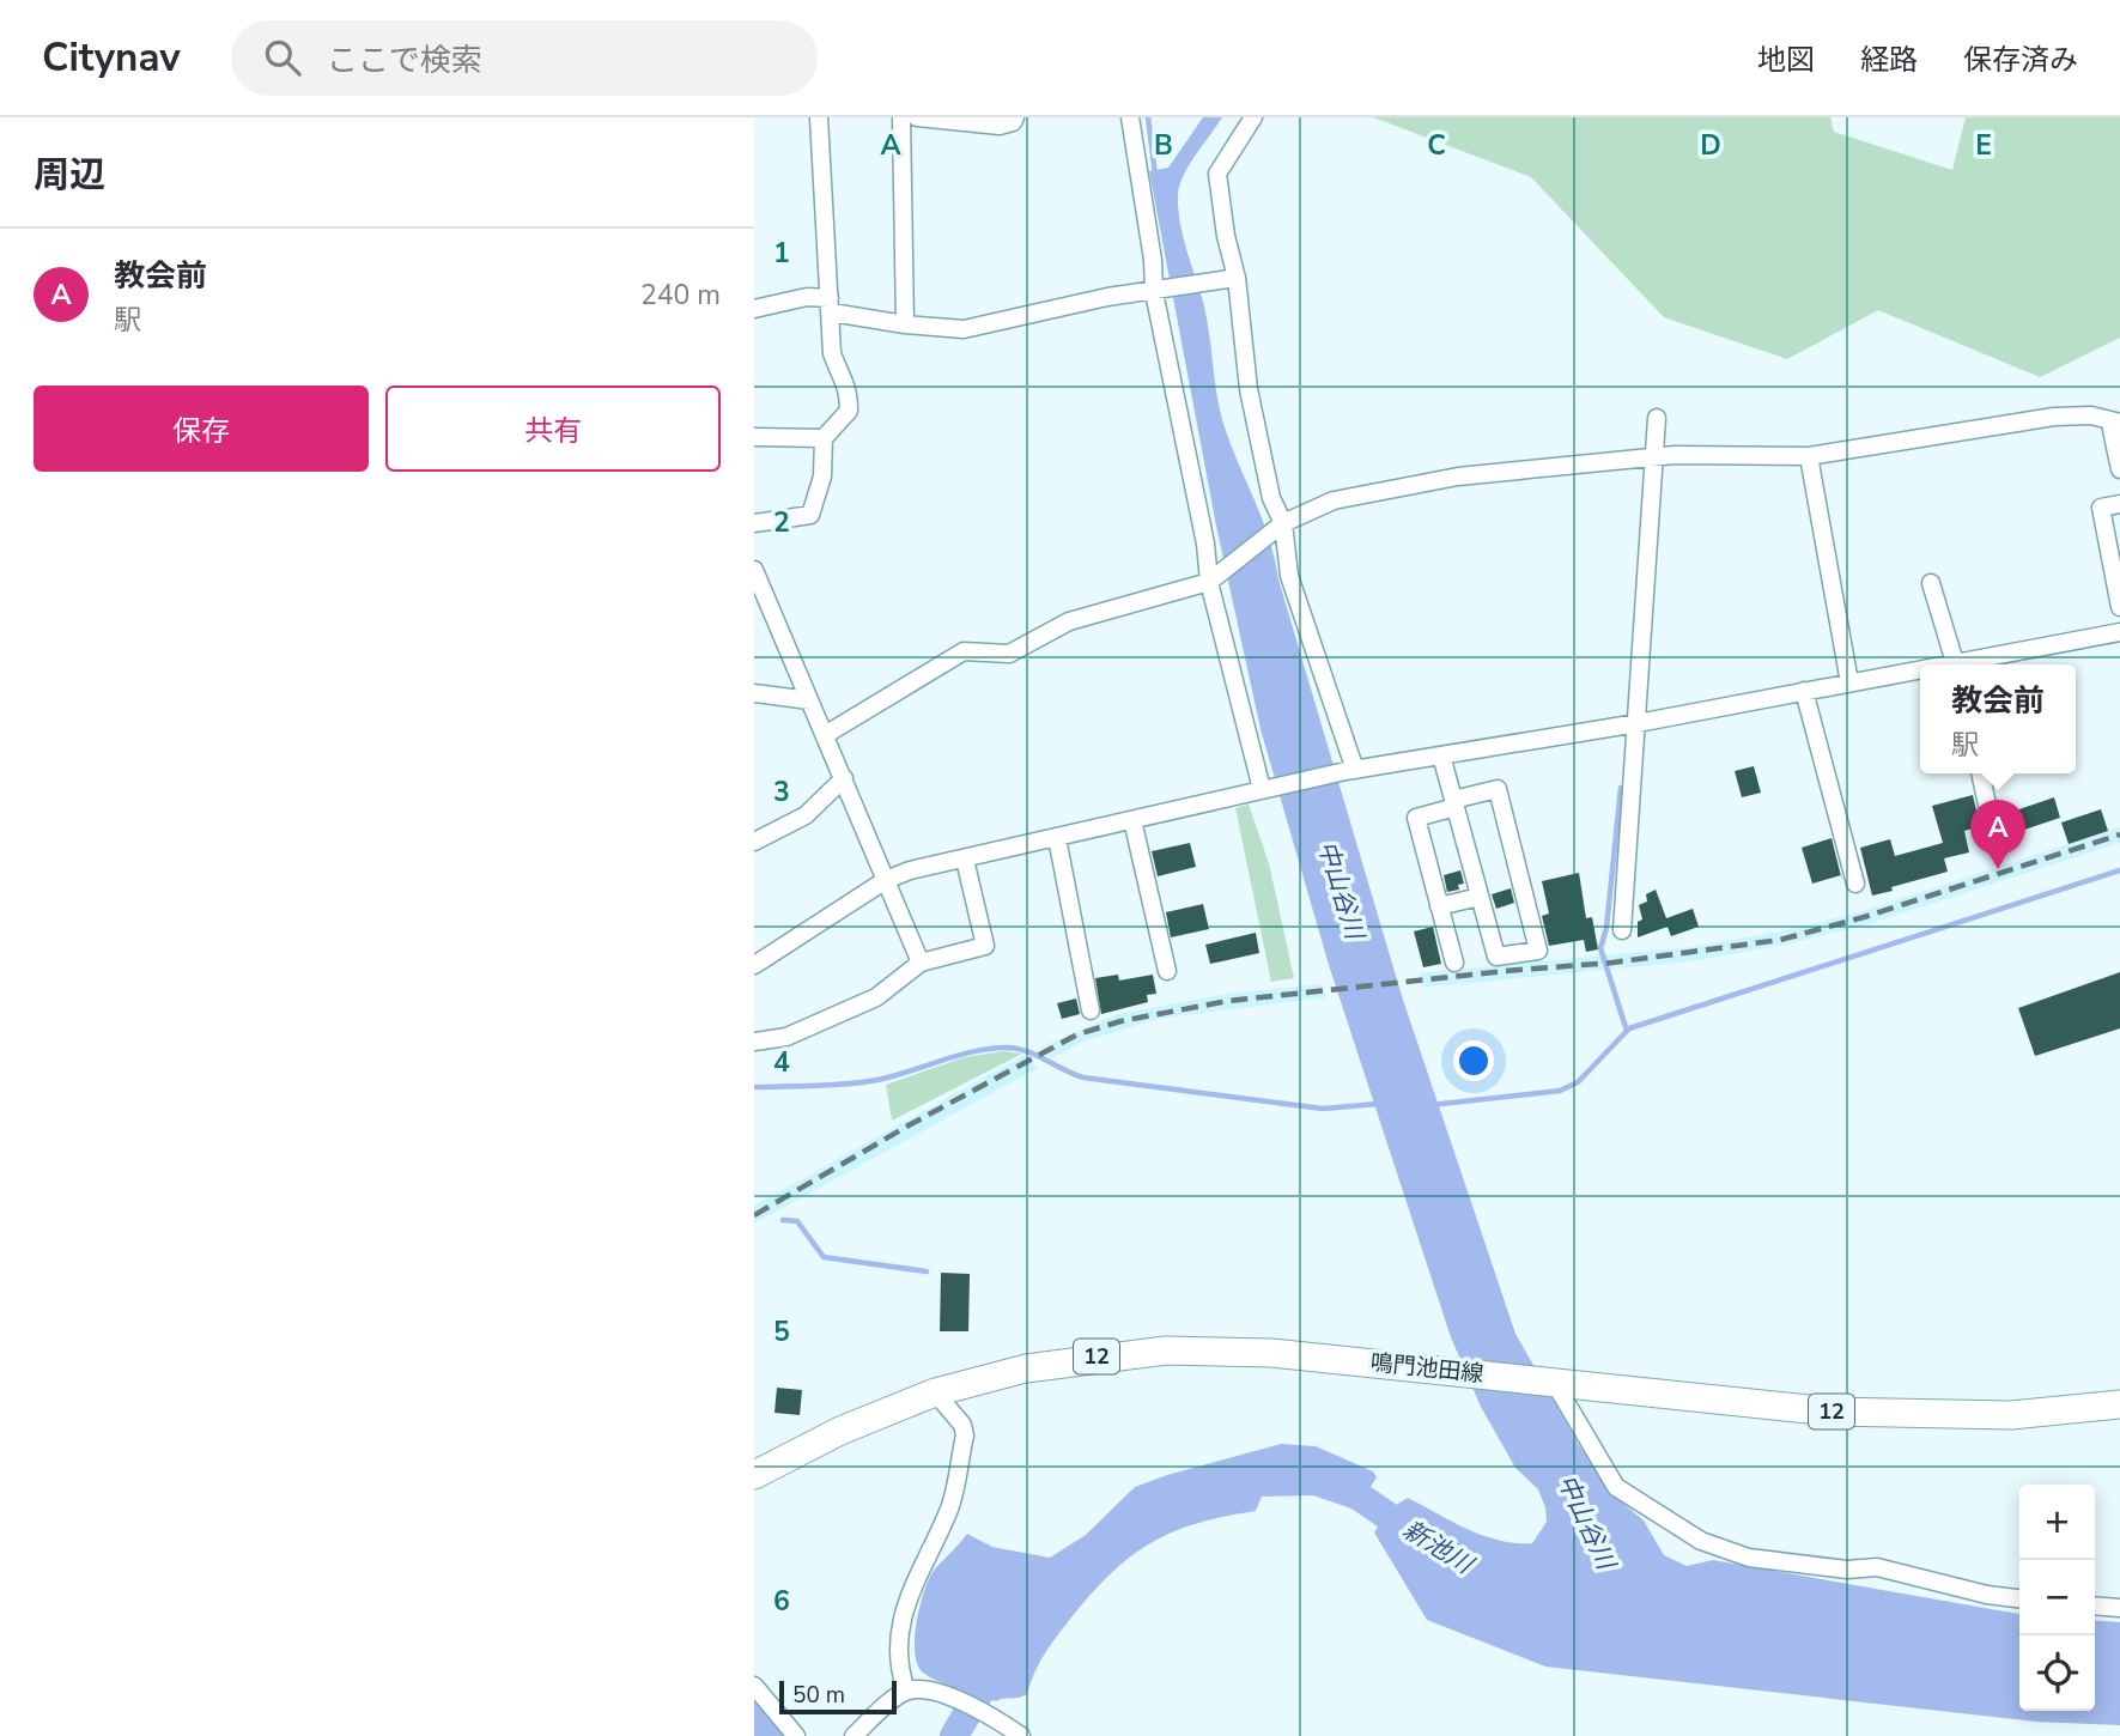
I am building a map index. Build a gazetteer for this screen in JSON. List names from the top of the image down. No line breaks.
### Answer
{"streets":{"main road":["12","鳴門池田線"]},"water":["中山谷川","新池川"],"scale_bar":"50 m","page":{"header":"Citynav","search":"ここで検索","nav":["地図","経路","保存済み"],"heading":"周辺","list":[{"mark":"A","name":"教会前","note":"駅","value":"240 m"}],"buttons":["保存","共有"],"popup":["教会前","駅"],"pins":"A","map_buttons":["+","−"],"scale":"50 m"},"grid":{"columns":["A","B","C","D","E"],"rows":["1","2","3","4","5","6"]}}
